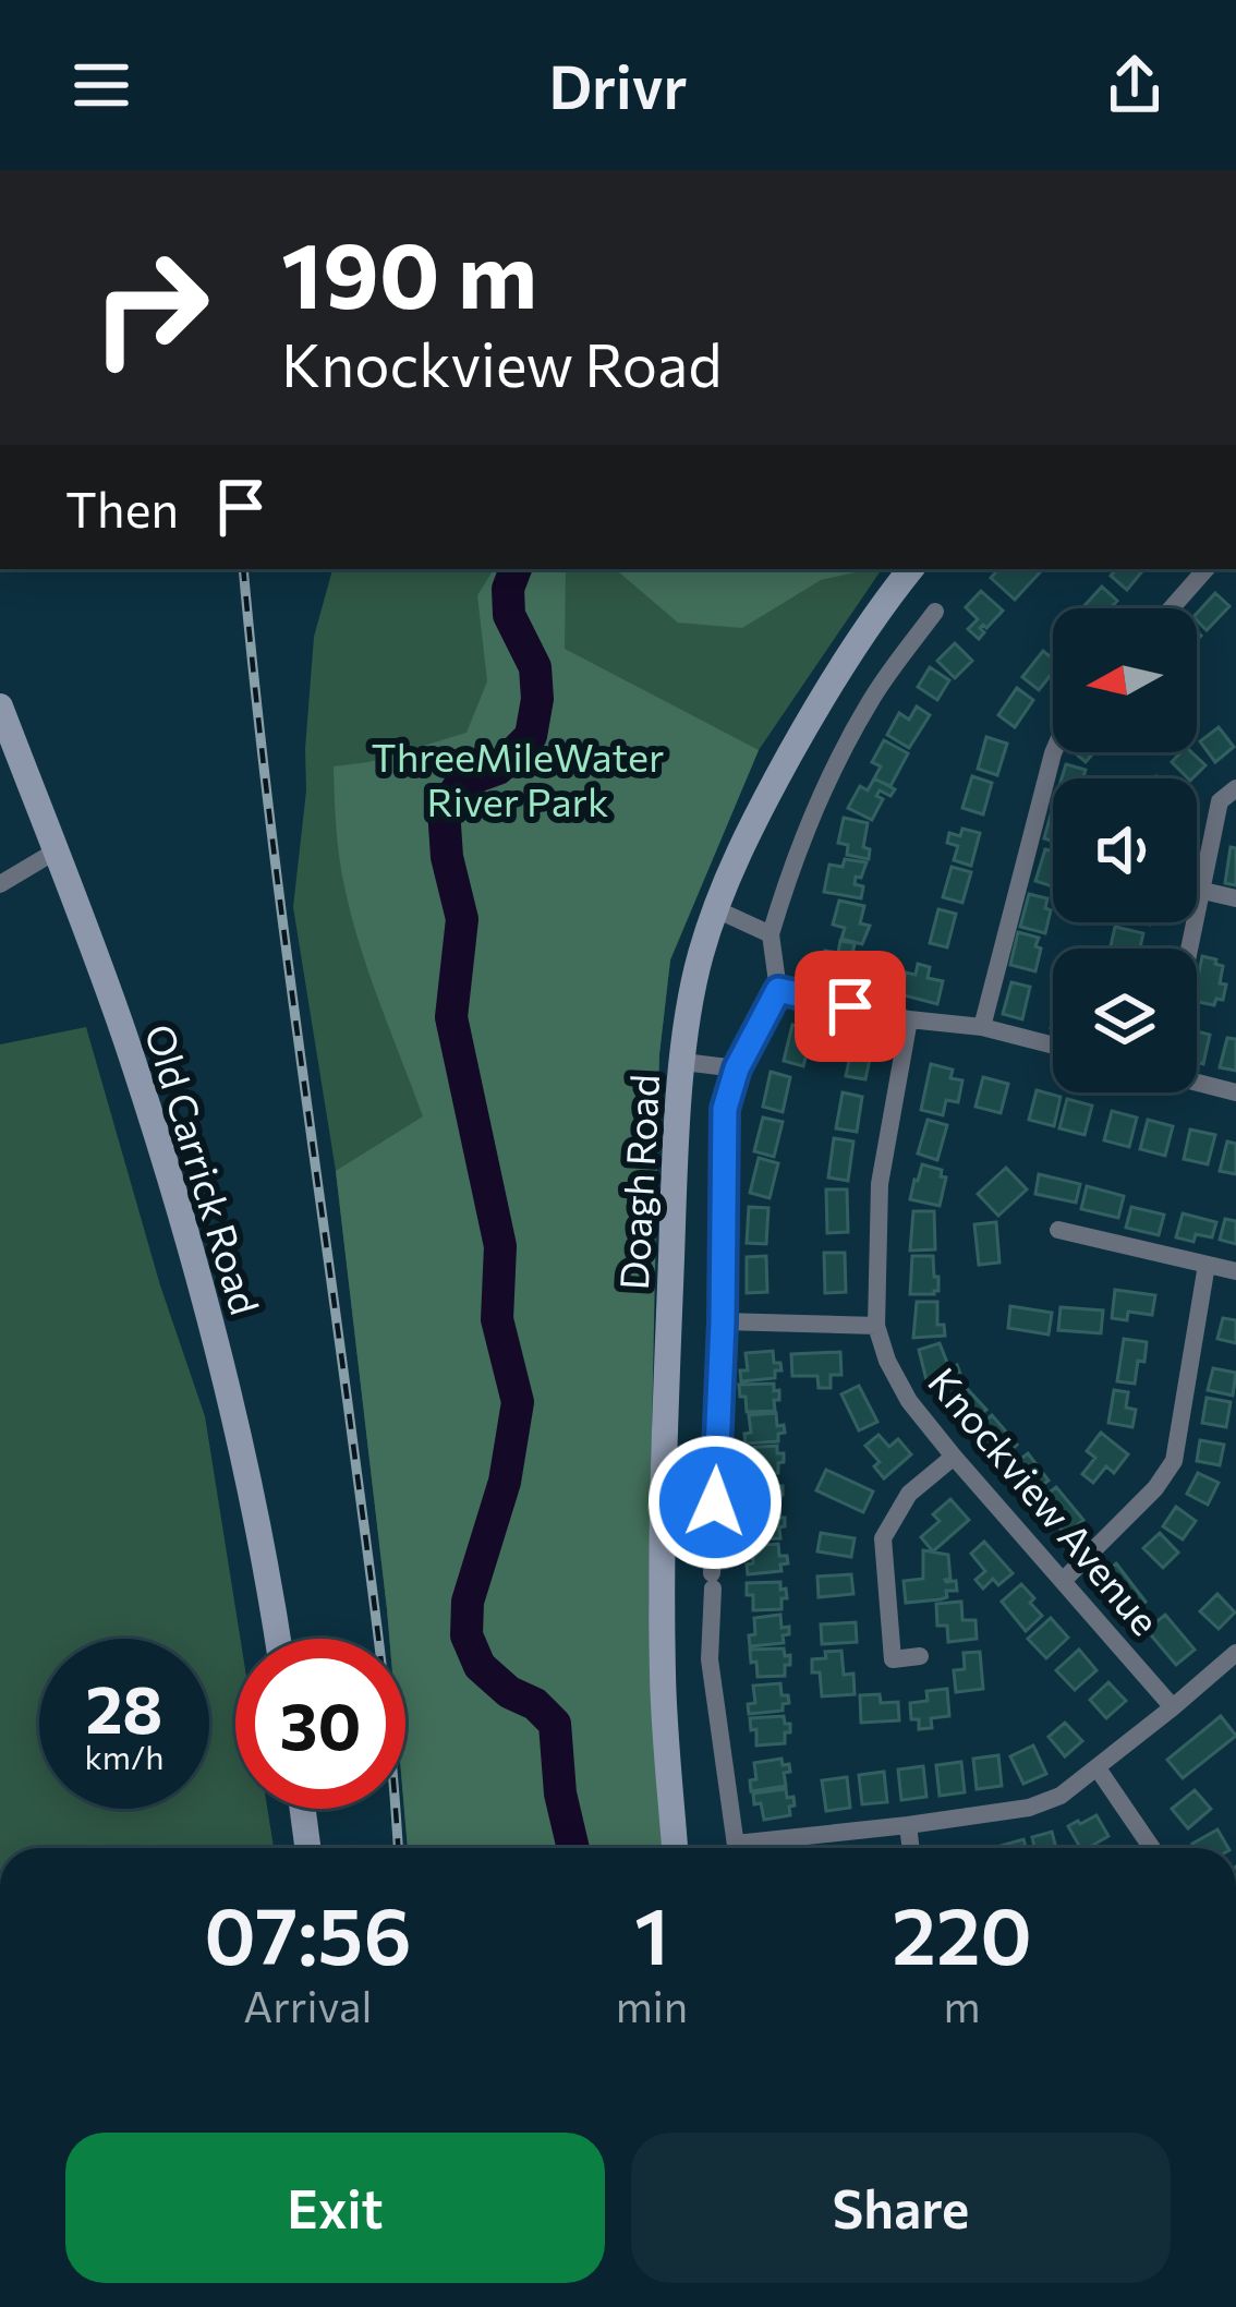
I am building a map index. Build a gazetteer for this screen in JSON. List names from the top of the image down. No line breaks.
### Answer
{"streets":{"main road":["Old Carrick Road","Doagh Road"],"street":["Knockview Avenue"]},"parks":["ThreeMileWater River Park"],"north":"left","page":{"header":"Drivr","turn":["190 m","Knockview Road"],"then":"Then","speed":"28 km/h","limit":"30","eta":["07:56","Arrival","1","min","220","m"],"buttons":["Exit","Share"]}}
